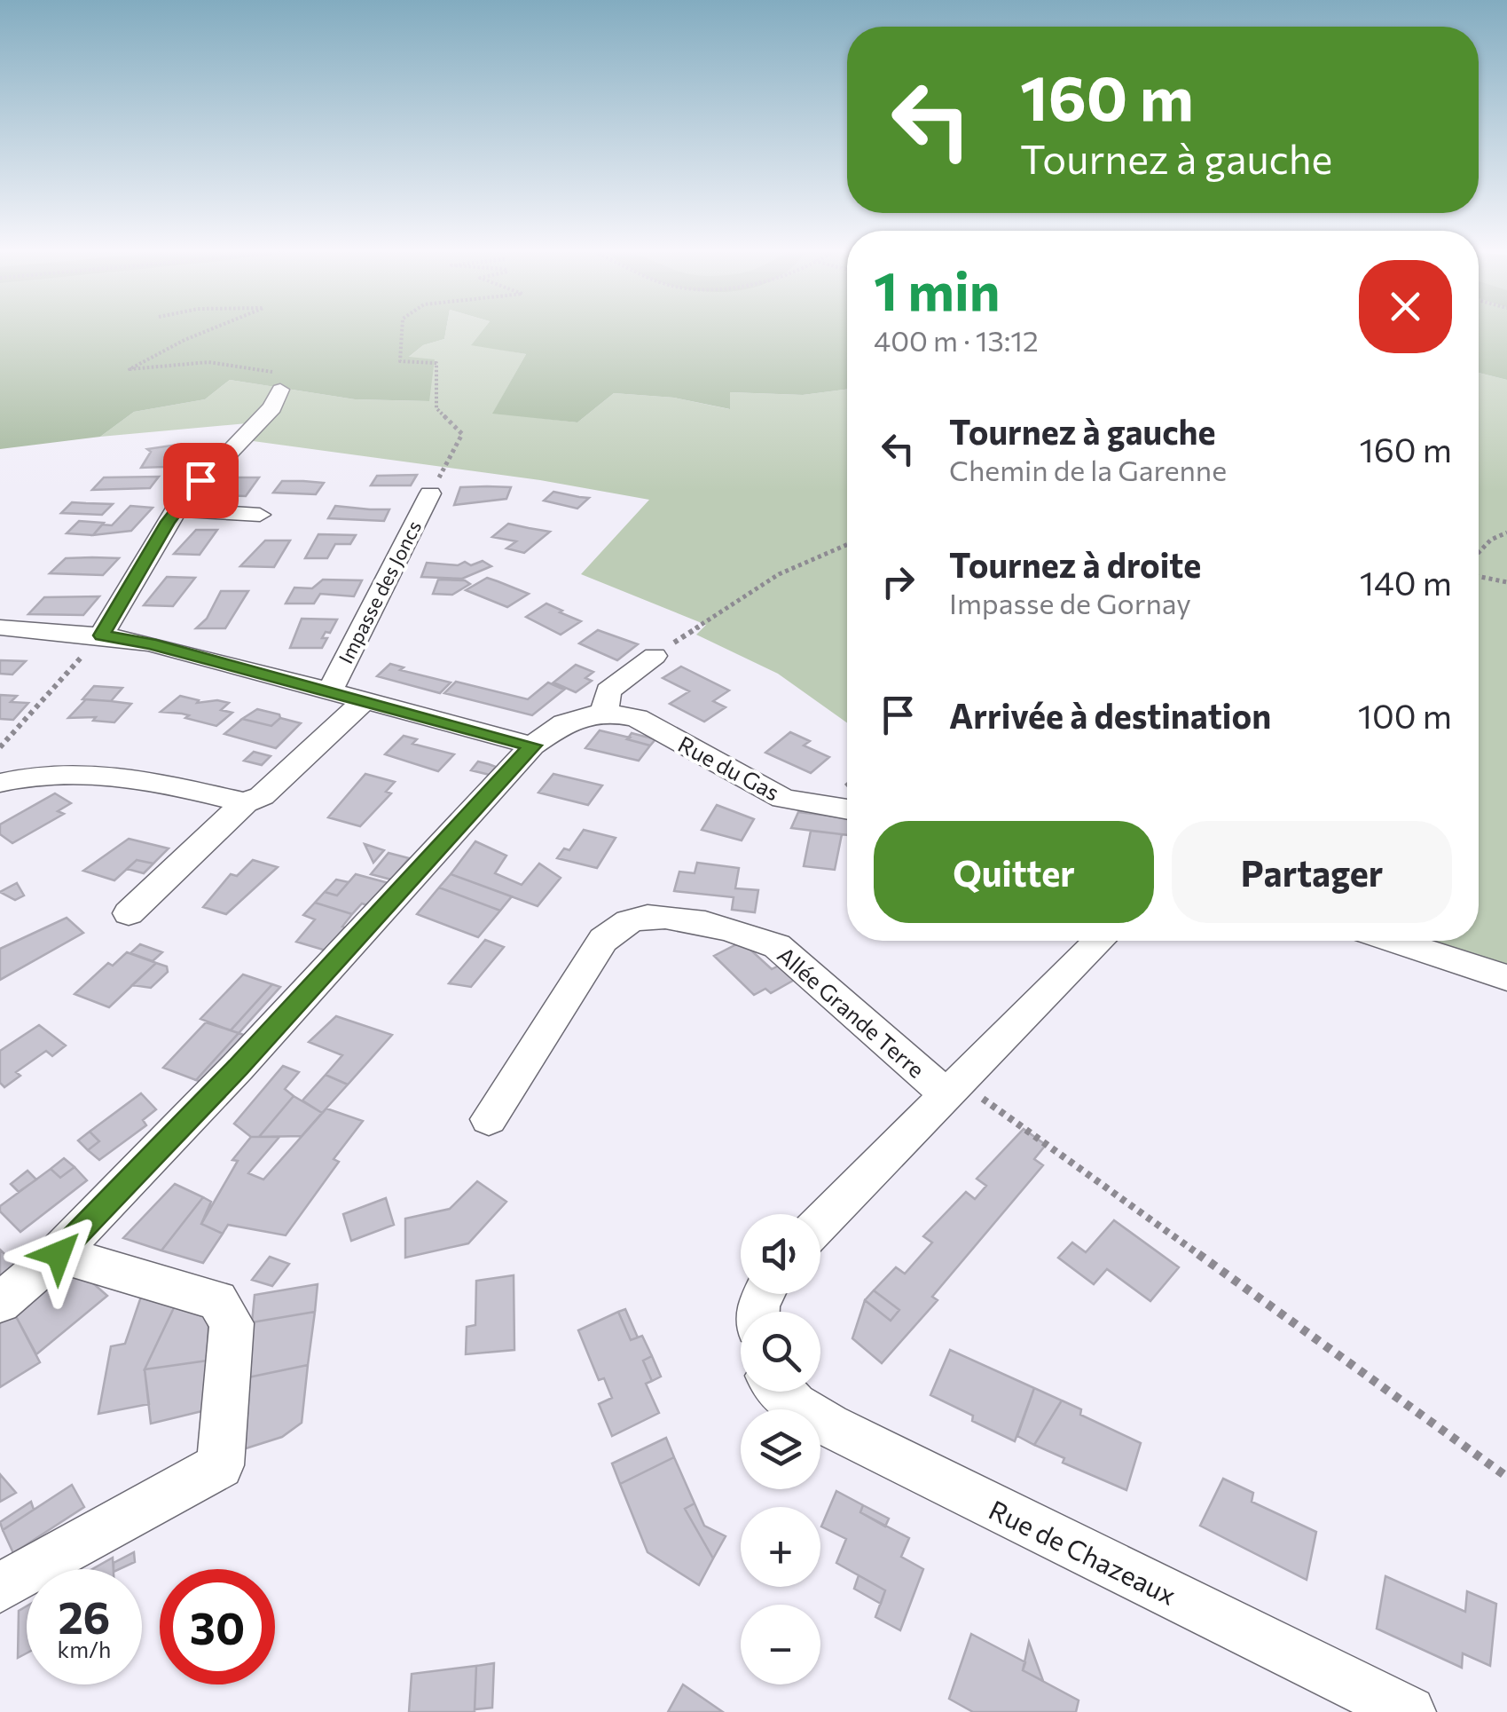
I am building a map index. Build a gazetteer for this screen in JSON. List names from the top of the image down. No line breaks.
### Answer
{"streets":{"street":["Impasse des Joncs","Rue du Gas","Allée Grande Terre","Rue de Chazeaux"]},"page":{"turn":["160 m","Tournez à gauche"],"heading":["1 min","400 m · 13:12"],"list":[{"name":"Tournez à gauche","note":"Chemin de la Garenne","value":"160 m"},{"name":"Tournez à droite","note":"Impasse de Gornay","value":"140 m"},{"name":"Arrivée à destination","value":"100 m"}],"buttons":["Quitter","Partager"],"map_buttons":["+","−"],"speed":"26 km/h","limit":"30"}}
